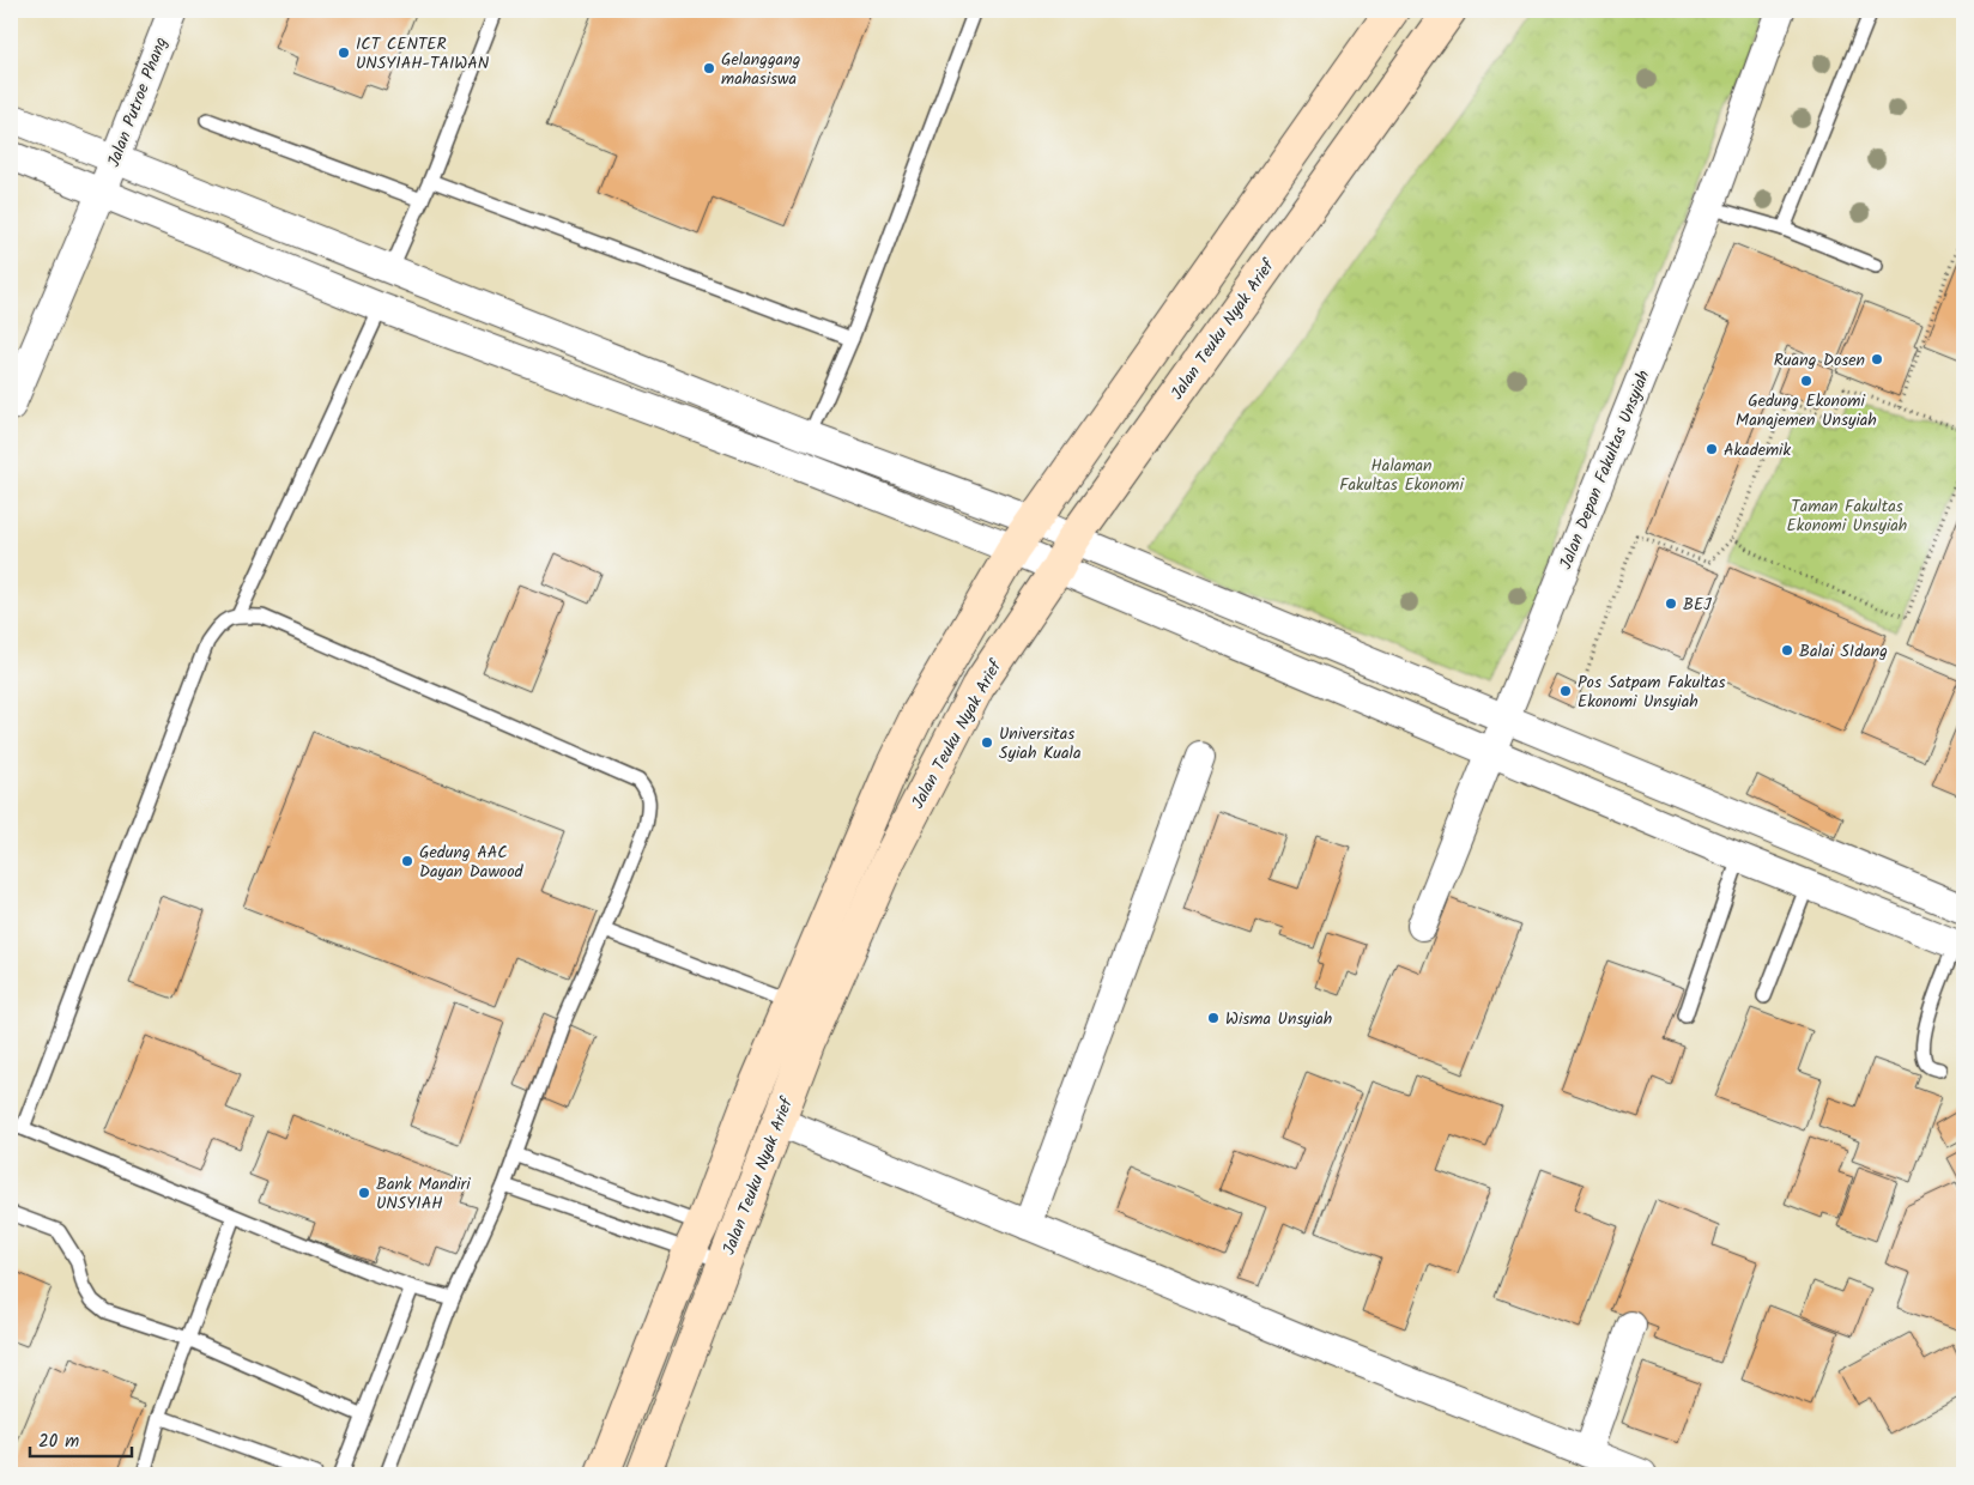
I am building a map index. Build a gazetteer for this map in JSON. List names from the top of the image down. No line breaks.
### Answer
{"streets":{"main road":["Jalan Teuku Nyak Arief"],"street":["Jalan Putroe Phang","Jalan Depan Fakultas Unsyiah"]},"parks":["Halaman Fakultas Ekonomi","Taman Fakultas Ekonomi Unsyiah"],"places":["ICT CENTER UNSYIAH-TAIWAN","Gelanggang mahasiswa","Ruang Dosen","Gedung Ekonomi Manajemen Unsyiah","Akademik","BEJ","Balai SIdang","Pos Satpam Fakultas Ekonomi Unsyiah","Universitas Syiah Kuala","Gedung AAC Dayan Dawood","Wisma Unsyiah","Bank Mandiri UNSYIAH"],"scale_bar":"20 m"}
